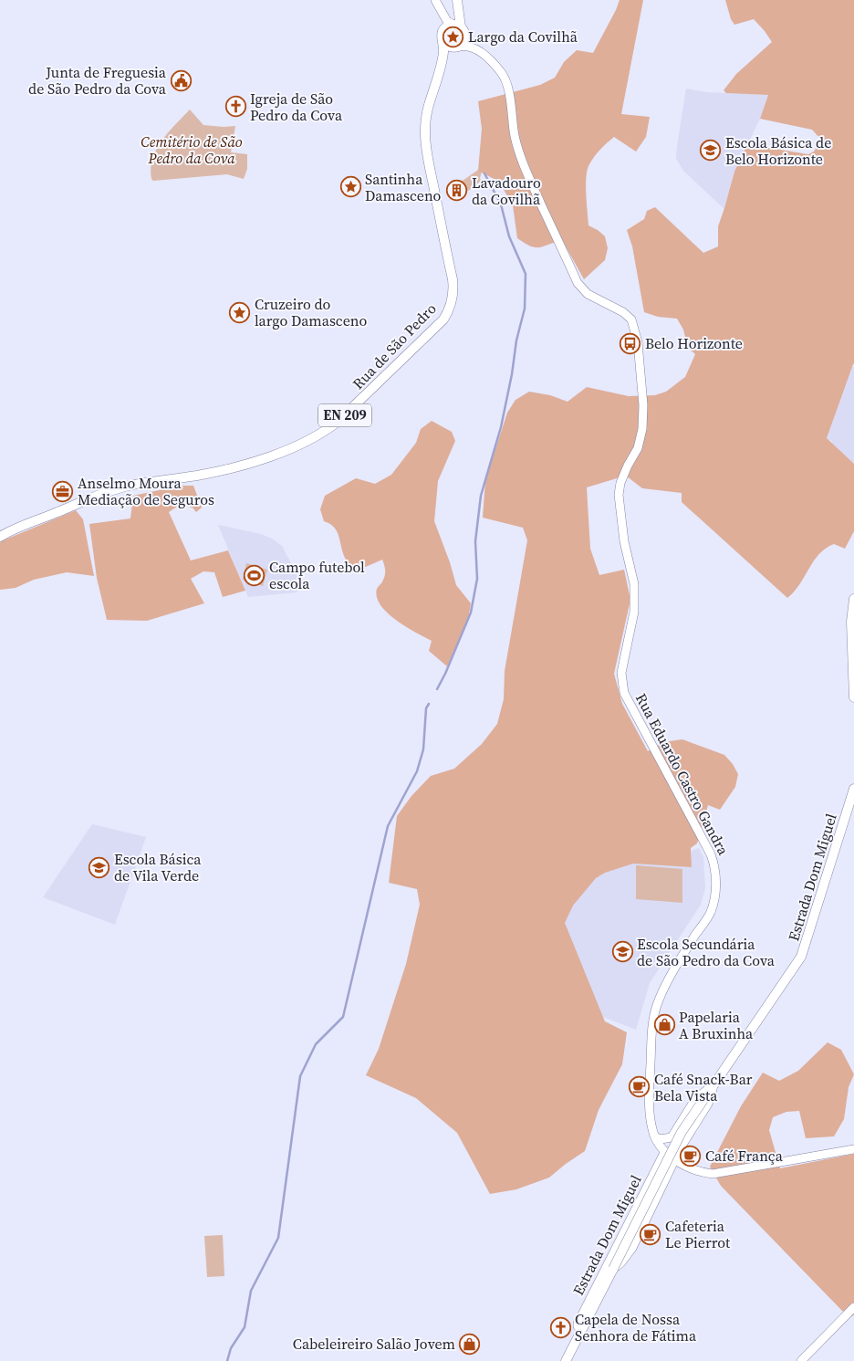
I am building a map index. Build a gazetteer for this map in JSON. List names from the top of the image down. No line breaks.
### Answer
{"streets":{"main road":["Rua de São Pedro","EN 209","Estrada Dom Miguel"],"street":["Rua Eduardo Castro Gandra"]},"crossings":[["Rua de São Pedro","Rua Eduardo Castro Gandra"],["Rua Eduardo Castro Gandra","Estrada Dom Miguel"]],"parks":["Cemitério de São Pedro da Cova"],"places":{"place":["Largo da Covilhã","Santinha Damasceno","Cruzeiro do largo Damasceno"],"public building":["Junta de Freguesia de São Pedro da Cova"],"church":["Igreja de São Pedro da Cova","Capela de Nossa Senhora de Fátima"],"school or university":["Escola Básica de Belo Horizonte","Escola Básica de Vila Verde","Escola Secundária de São Pedro da Cova"],"building":["Lavadouro da Covilhã"],"bus stop":["Belo Horizonte"],"office":["Anselmo Moura Mediação de Seguros"],"sports":["Campo futebol escola"],"shop":["Papelaria A Bruxinha","Cabeleireiro Salão Jovem"],"cafe":["Café Snack-Bar Bela Vista","Café França","Cafeteria Le Pierrot"]}}
